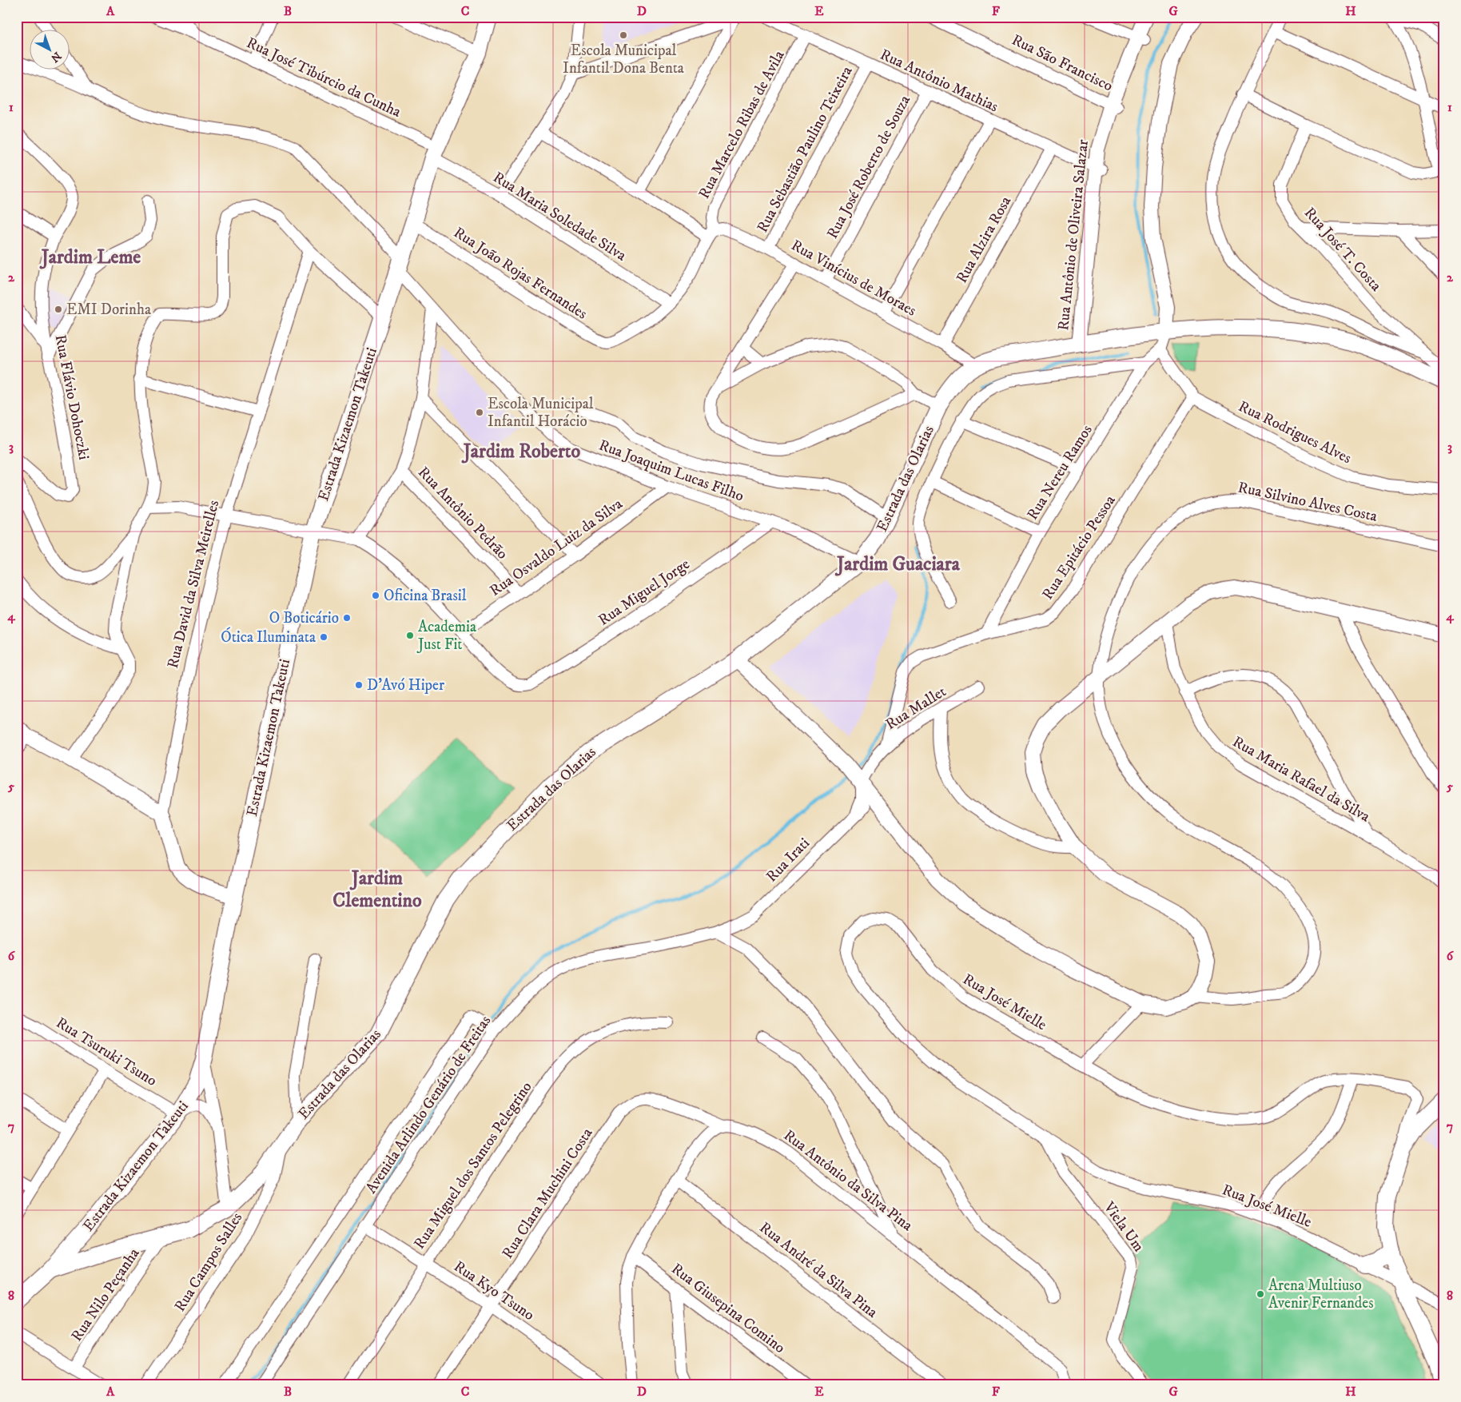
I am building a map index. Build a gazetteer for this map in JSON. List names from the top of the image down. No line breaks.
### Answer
{"streets":{"main road":["Estrada Kizaemon Takeuti","Estrada das Olarias"],"street":["Rua São Francisco","Rua José Tibúrcio da Cunha","Rua Antônio Mathias","Rua Marcelo Ribas de Avila","Rua Sebastião Paulino Teixeira","Rua José Roberto de Souza","Rua Maria Soledade Silva","Rua Antônio de Oliveira Salazar","Rua Alzira Rosa","Rua José T. Costa","Rua João Rojas Fernandes","Rua Vinícius de Moraes","Rua Flávio Dohoczki","Rua Rodrigues Alves","Rua Joaquim Lucas Filho","Rua Nereu Ramos","Rua Silvino Alves Costa","Rua Antônio Pedrão","Rua Osvaldo Luiz da Silva","Rua Epitácio Pessoa","Rua David da Silva Meirelles","Rua Miguel Jorge","Rua Mallet","Rua Maria Rafael da Silva","Rua Irati","Rua José Mielle","Rua Tsuruki Tsuno","Avenida Arlindo Genário de Freitas","Rua Miguel dos Santos Pelegrino","Rua Antônio da Silva Pina","Rua Clara Muchini Costa","Viela Um","Rua Campos Salles","Rua André da Silva Pina","Rua Kyo Tsuno","Rua Nilo Peçanha","Rua Giusepina Comino"]},"crossings":[["Rua São Francisco","Rua Antônio de Oliveira Salazar"],["Rua José Tibúrcio da Cunha","Rua Maria Soledade Silva"],["Rua José Tibúrcio da Cunha","Estrada Kizaemon Takeuti"],["Rua Antônio Mathias","Rua Marcelo Ribas de Avila"],["Rua Antônio Mathias","Rua Sebastião Paulino Teixeira"],["Rua Antônio Mathias","Rua José Roberto de Souza"],["Rua Antônio Mathias","Rua Antônio de Oliveira Salazar"],["Rua Antônio Mathias","Rua Alzira Rosa"],["Rua Marcelo Ribas de Avila","Rua Vinícius de Moraes"],["Rua Sebastião Paulino Teixeira","Rua Vinícius de Moraes"],["Rua José Roberto de Souza","Rua Vinícius de Moraes"],["Rua Maria Soledade Silva","Rua João Rojas Fernandes"],["Rua Maria Soledade Silva","Estrada Kizaemon Takeuti"],["Rua Antônio de Oliveira Salazar","Estrada das Olarias"],["Rua Alzira Rosa","Rua Vinícius de Moraes"],["Rua José T. Costa","Estrada das Olarias"],["Rua João Rojas Fernandes","Estrada Kizaemon Takeuti"],["Rua Vinícius de Moraes","Estrada das Olarias"],["Estrada Kizaemon Takeuti","Rua Joaquim Lucas Filho"],["Estrada Kizaemon Takeuti","Estrada das Olarias"],["Estrada Kizaemon Takeuti","Rua David da Silva Meirelles"],["Estrada Kizaemon Takeuti","Rua Tsuruki Tsuno"],["Rua Rodrigues Alves","Rua Nereu Ramos"],["Rua Rodrigues Alves","Rua Epitácio Pessoa"],["Rua Joaquim Lucas Filho","Estrada das Olarias"],["Rua Joaquim Lucas Filho","Rua Osvaldo Luiz da Silva"],["Rua Joaquim Lucas Filho","Rua Miguel Jorge"],["Rua Nereu Ramos","Estrada das Olarias"],["Rua Nereu Ramos","Rua Epitácio Pessoa"],["Estrada das Olarias","Rua Campos Salles"],["Estrada das Olarias","Rua Nilo Peçanha"],["Rua Antônio Pedrão","Rua Osvaldo Luiz da Silva"],["Rua Osvaldo Luiz da Silva","Rua Miguel Jorge"],["Rua Epitácio Pessoa","Rua Mallet"],["Rua Irati","Avenida Arlindo Genário de Freitas"],["Rua José Mielle","Viela Um"],["Avenida Arlindo Genário de Freitas","Rua Kyo Tsuno"],["Rua Miguel dos Santos Pelegrino","Rua Kyo Tsuno"],["Rua Antônio da Silva Pina","Rua Clara Muchini Costa"],["Rua Clara Muchini Costa","Rua Kyo Tsuno"]],"districts":["Jardim Leme","Jardim Roberto","Jardim Guaciara","Jardim Clementino"],"places":["Escola Municipal Infantil Dona Benta","EMI Dorinha","Escola Municipal Infantil Horácio","Oficina Brasil","O Boticário","Academia Just Fit","Ótica Iluminata","D'Avó Hiper","Arena Multiuso Avenir Fernandes"],"north":"bottom right","grid":{"columns":["A","B","C","D","E","F","G","H"],"rows":["1","2","3","4","5","6","7","8"]}}
